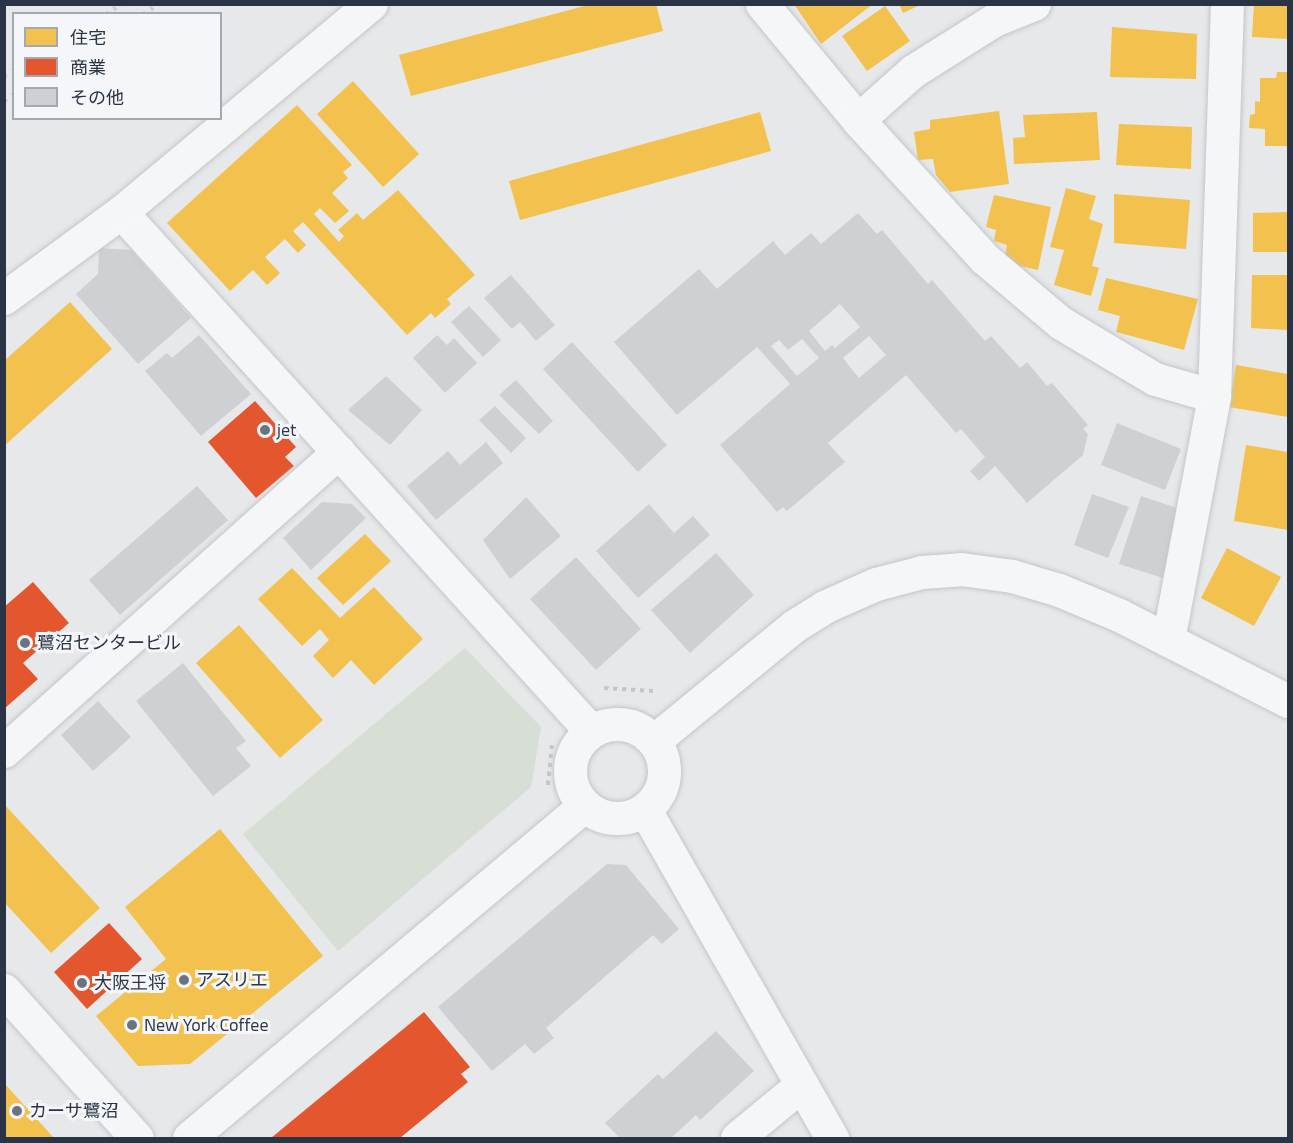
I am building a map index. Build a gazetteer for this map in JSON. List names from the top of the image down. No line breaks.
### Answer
{"places":["jet","鷺沼センタービル","アスリエ","大阪王将","New York Coffee","カーサ鷺沼"],"legend":["住宅","商業","その他"]}
